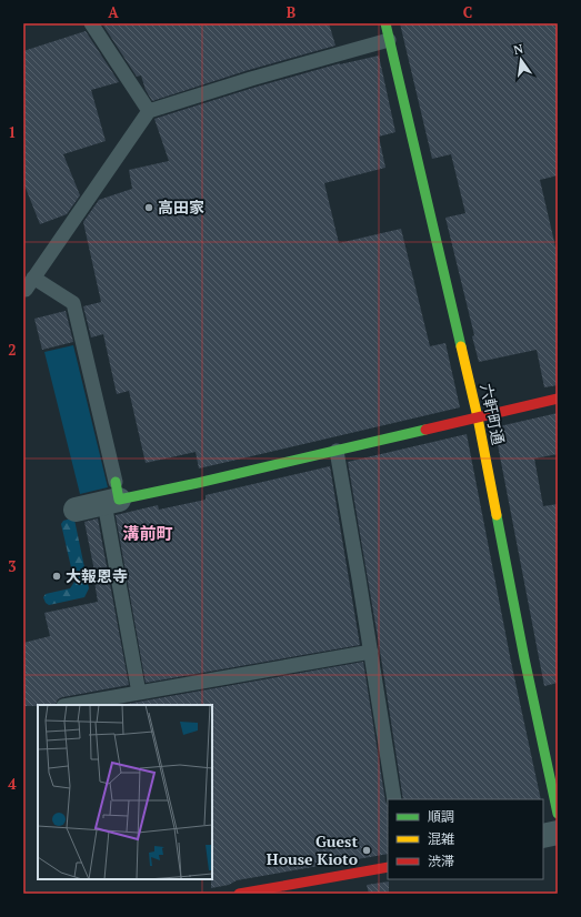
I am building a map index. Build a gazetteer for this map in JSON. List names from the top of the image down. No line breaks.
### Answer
{"streets":{"street":["六軒町通"]},"districts":["溝前町"],"places":["高田家","大報恩寺","Guest House Kioto"],"legend":["順調","混雑","渋滞"],"north":"top","grid":{"columns":["A","B","C"],"rows":["1","2","3","4"]}}
